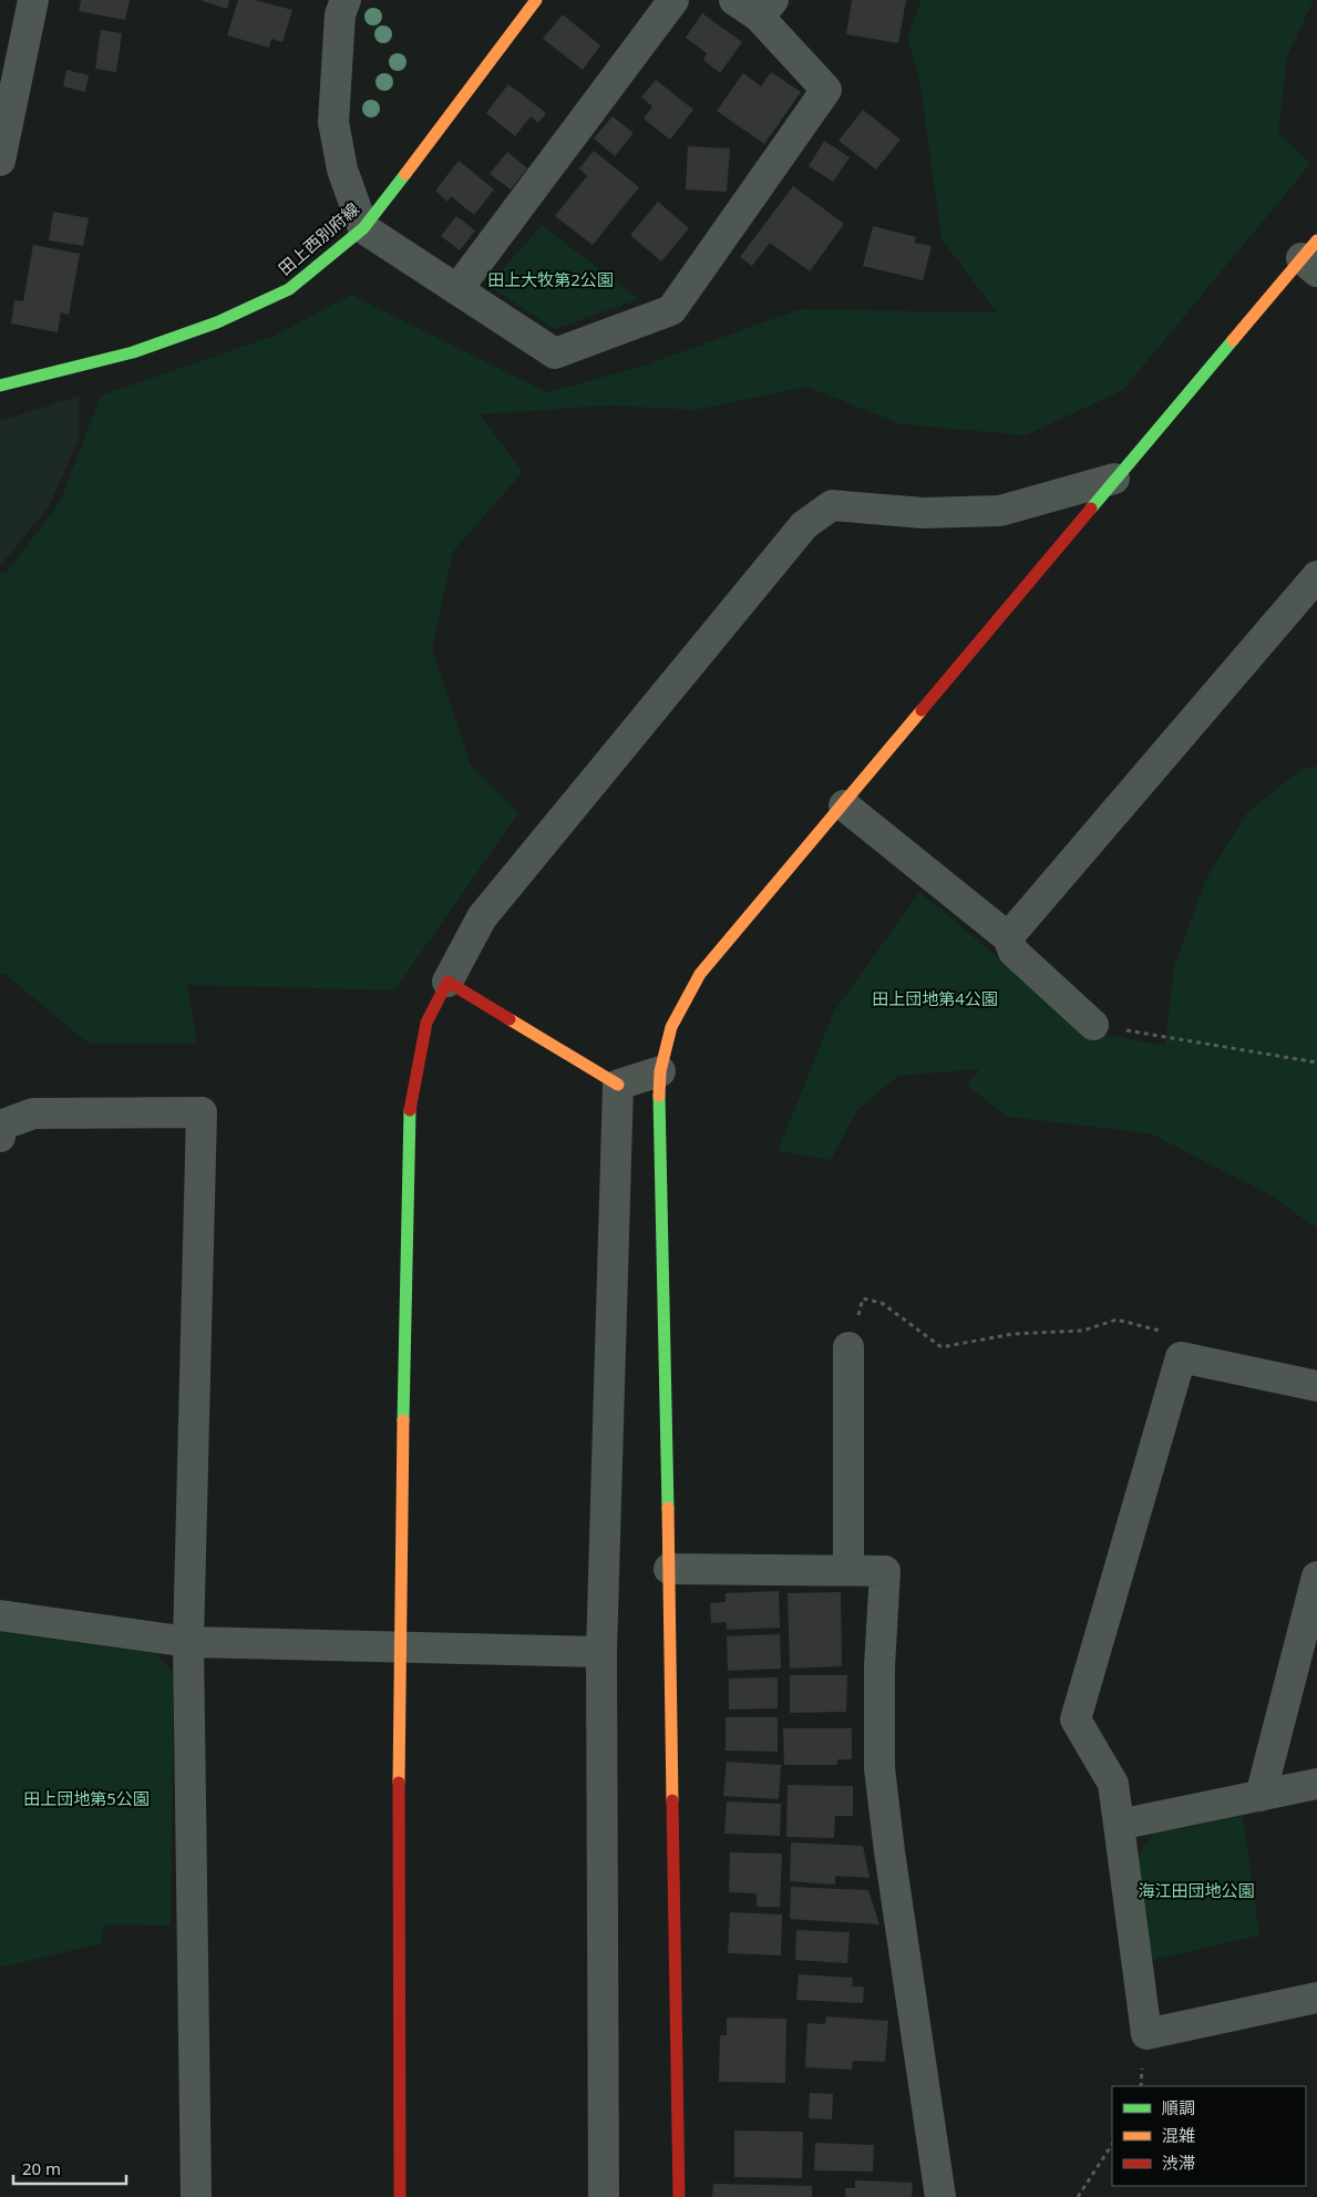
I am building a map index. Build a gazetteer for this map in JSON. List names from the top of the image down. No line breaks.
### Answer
{"streets":{"street":["田上西別府線"]},"parks":["田上大牧第2公園","田上団地第4公園","田上団地第5公園","海江田団地公園"],"legend":["順調","混雑","渋滞"],"scale_bar":"20 m"}
